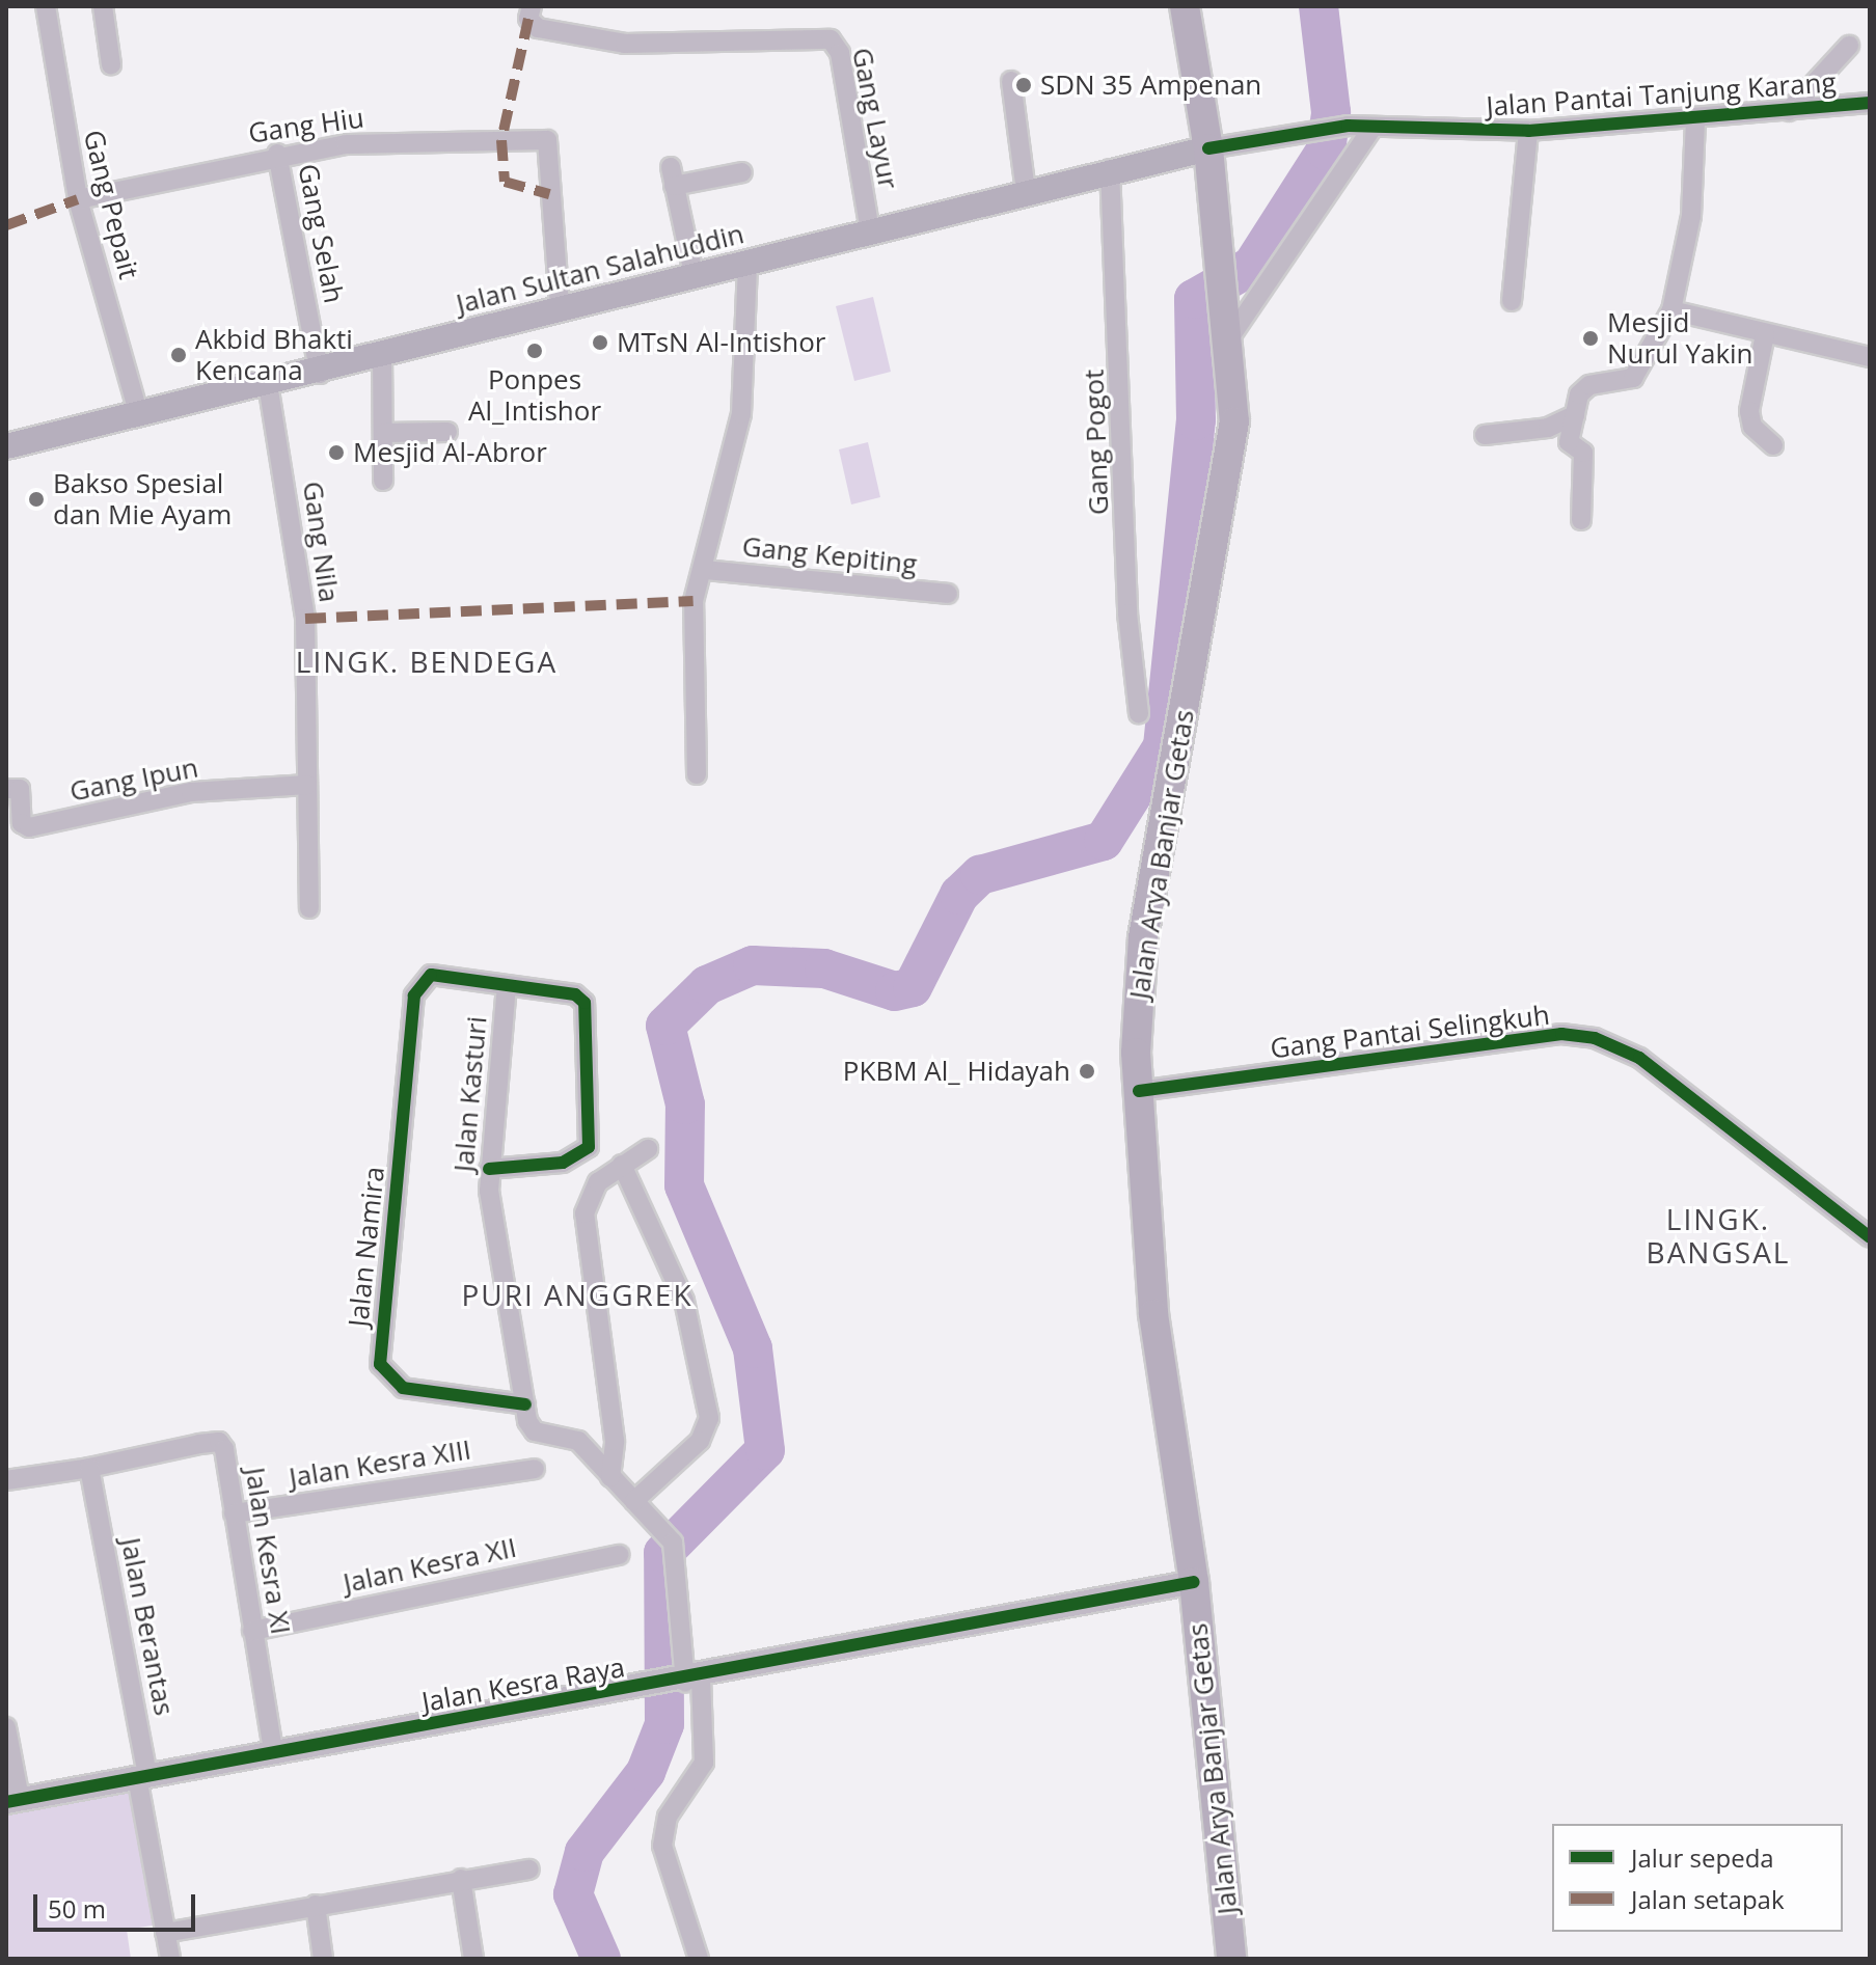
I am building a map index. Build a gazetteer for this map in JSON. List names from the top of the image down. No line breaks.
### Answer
{"streets":{"highway":["Jalan Arya Banjar Getas"],"main road":["Jalan Sultan Salahuddin"],"street":["Jalan Pantai Tanjung Karang","Gang Layur","Gang Hiu","Gang Pepait","Gang Selah","Gang Pogot","Gang Nila","Gang Kepiting","Gang Ipun","Gang Pantai Selingkuh","Jalan Kasturi","Jalan Namira","Jalan Kesra XIII","Jalan Kesra XI","Jalan Kesra XII","Jalan Berantas","Jalan Kesra Raya"]},"crossings":[["Jalan Pantai Tanjung Karang","Jalan Sultan Salahuddin"],["Jalan Pantai Tanjung Karang","Jalan Arya Banjar Getas"],["Gang Layur","Jalan Sultan Salahuddin"],["Gang Hiu","Gang Pepait"],["Gang Hiu","Gang Selah"],["Gang Hiu","Jalan Sultan Salahuddin"],["Gang Pepait","Jalan Sultan Salahuddin"],["Gang Selah","Jalan Sultan Salahuddin"],["Jalan Sultan Salahuddin","Gang Pogot"],["Jalan Sultan Salahuddin","Gang Nila"],["Jalan Sultan Salahuddin","Gang Kepiting"],["Jalan Sultan Salahuddin","Jalan Arya Banjar Getas"],["Gang Nila","Gang Ipun"],["Jalan Arya Banjar Getas","Gang Pantai Selingkuh"],["Jalan Arya Banjar Getas","Jalan Kesra Raya"],["Jalan Kasturi","Jalan Namira"],["Jalan Kesra XIII","Jalan Kesra XI"],["Jalan Kesra XI","Jalan Kesra XII"],["Jalan Kesra XI","Jalan Berantas"],["Jalan Kesra XI","Jalan Kesra Raya"],["Jalan Berantas","Jalan Kesra Raya"]],"districts":["LINGK. BENDEGA","LINGK. BANGSAL","PURI ANGGREK"],"places":["SDN 35 Ampenan","Mesjid Nurul Yakin","MTsN Al-Intishor","Ponpes Al_Intishor","Akbid Bhakti Kencana","Mesjid Al-Abror","Bakso Spesial dan Mie Ayam","PKBM Al_ Hidayah"],"legend":["Jalur sepeda","Jalan setapak"],"scale_bar":"50 m"}
